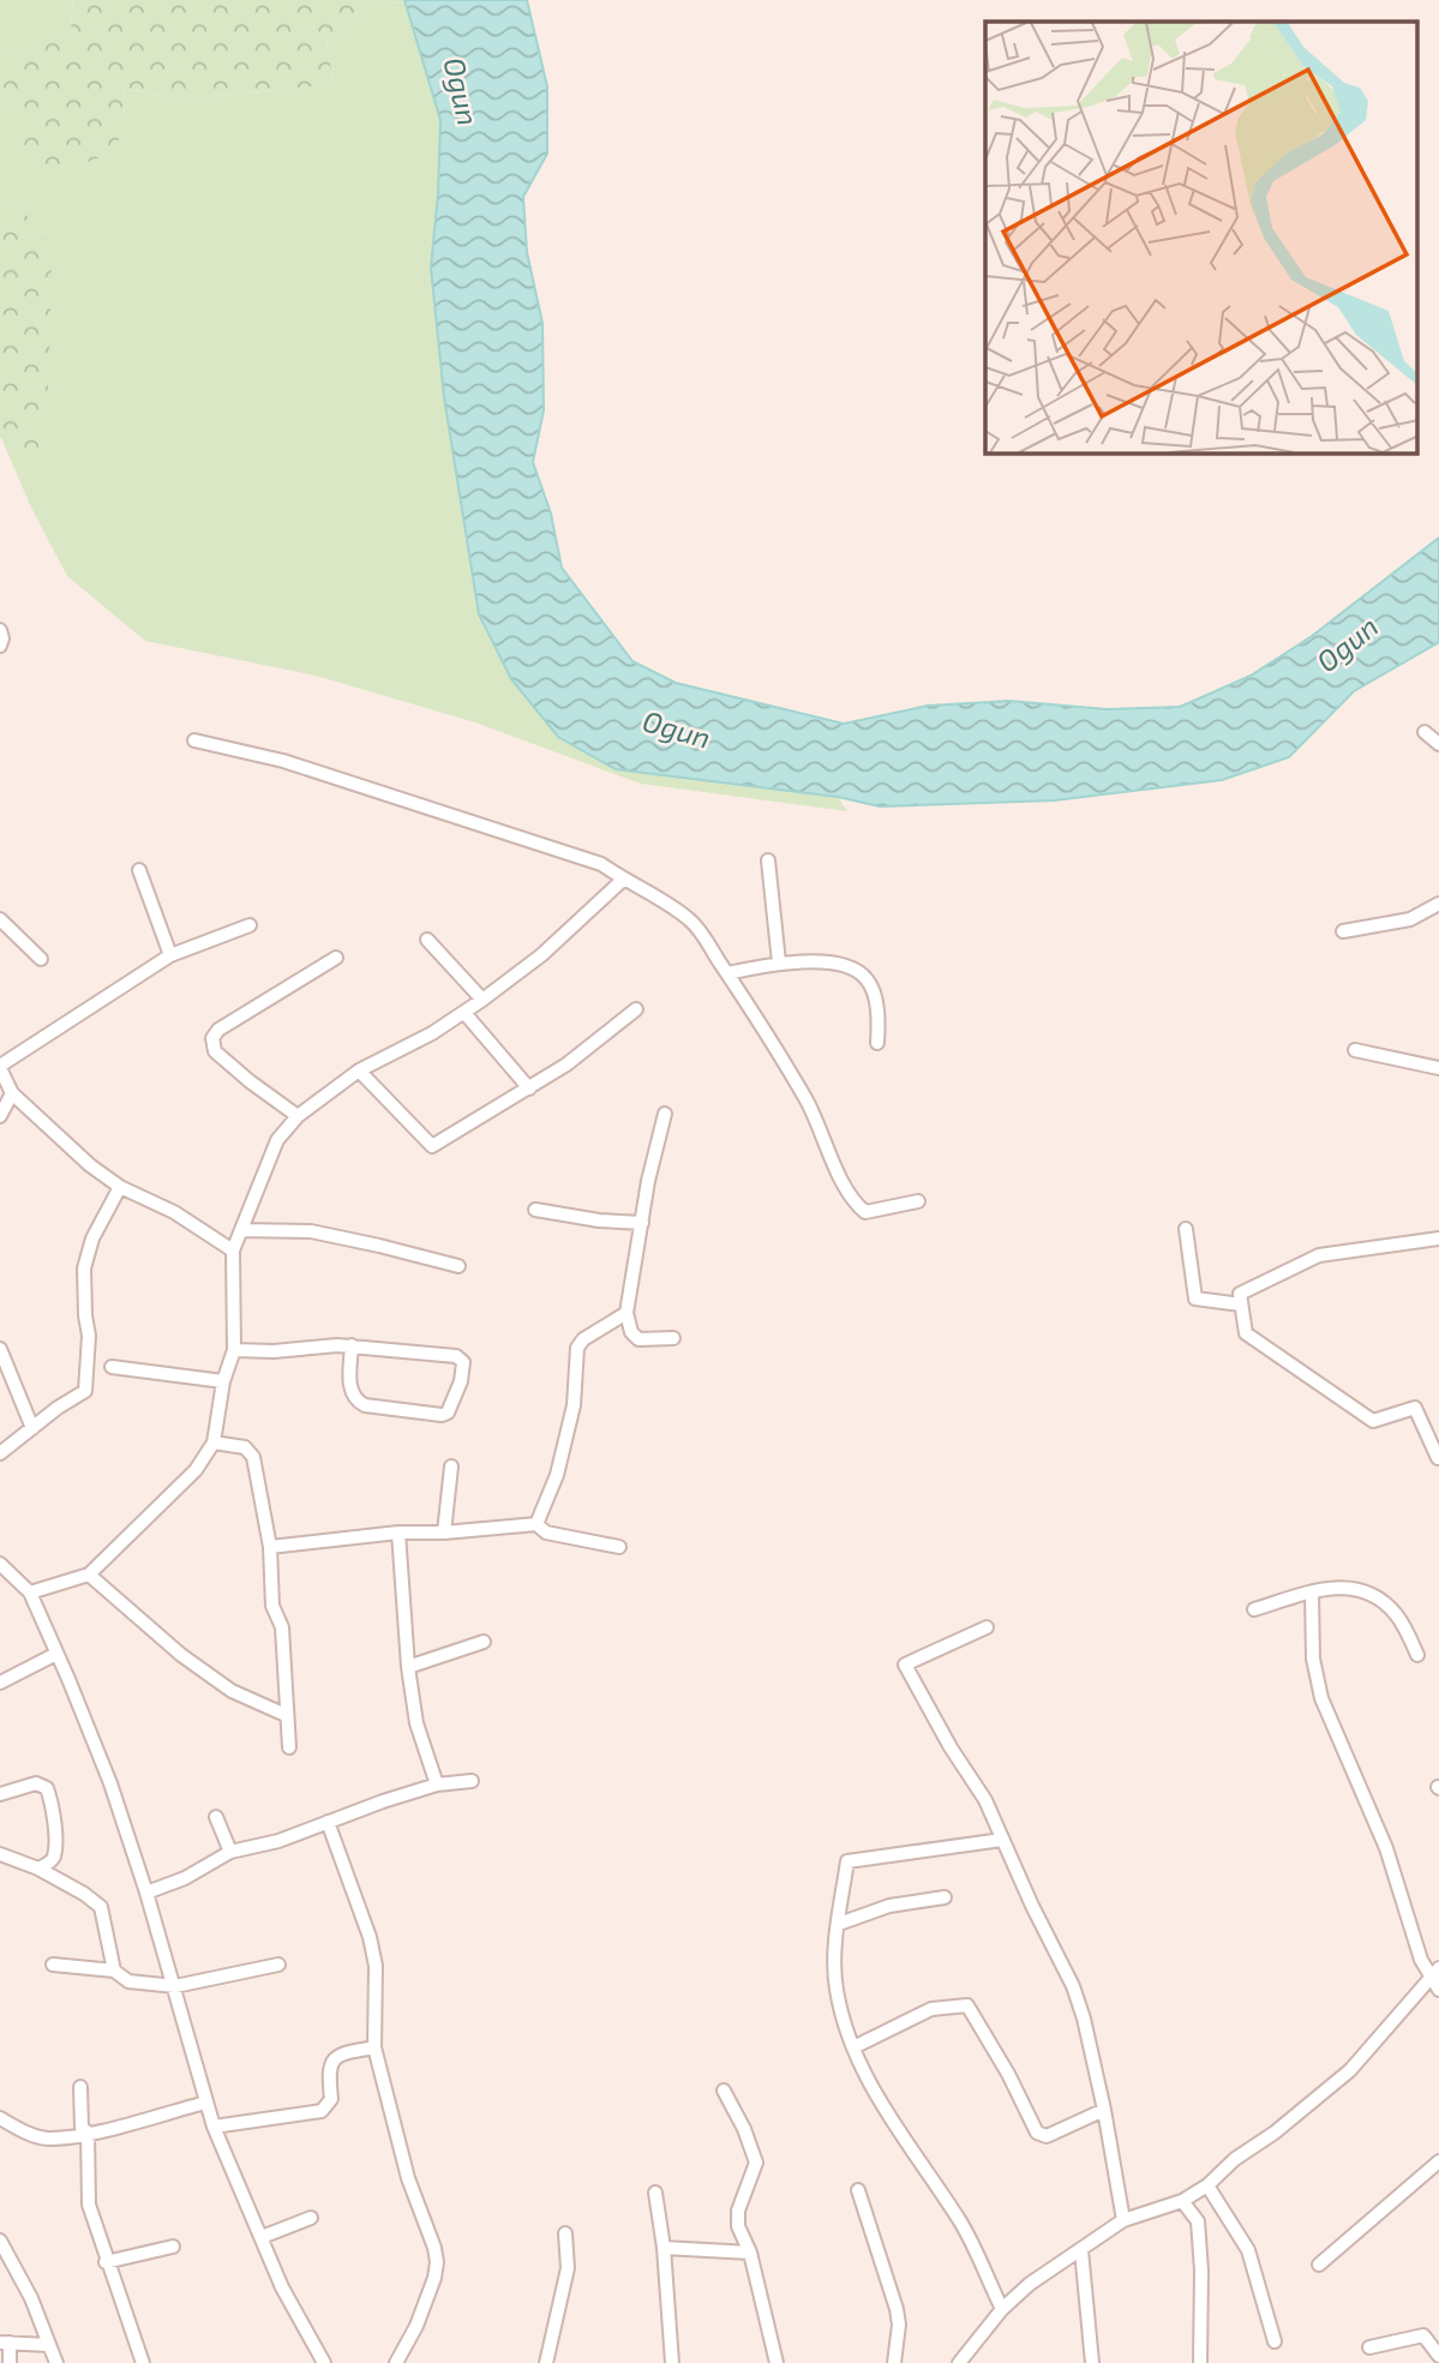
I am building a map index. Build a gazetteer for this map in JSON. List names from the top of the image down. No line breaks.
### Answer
{"water":["Ogun"]}
